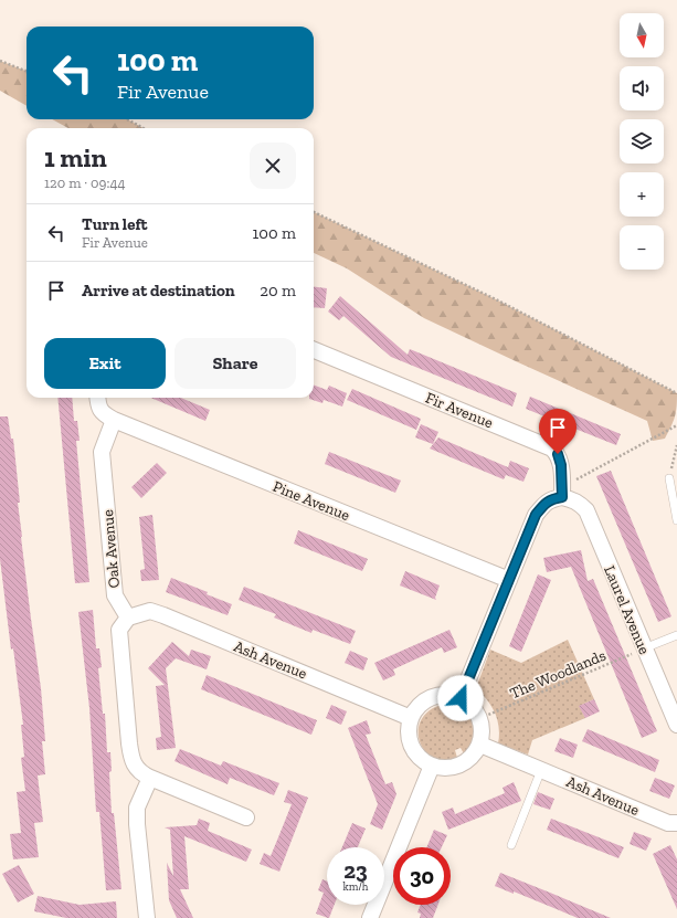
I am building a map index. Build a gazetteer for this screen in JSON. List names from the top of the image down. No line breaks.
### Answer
{"streets":{"street":["Fir Avenue","Pine Avenue","Oak Avenue","Laurel Avenue","Ash Avenue"],"path":["The Woodlands"]},"crossings":[["Fir Avenue","Laurel Avenue"],["Pine Avenue","Oak Avenue"],["Oak Avenue","Ash Avenue"],["Laurel Avenue","The Woodlands"],["Ash Avenue","The Woodlands"]],"north":"bottom","page":{"map_buttons":["+","−"],"turn":["100 m","Fir Avenue"],"heading":["1 min","120 m · 09:44"],"list":[{"name":"Turn left","note":"Fir Avenue","value":"100 m"},{"name":"Arrive at destination","value":"20 m"}],"buttons":["Exit","Share"],"speed":"23 km/h","limit":"30"}}
